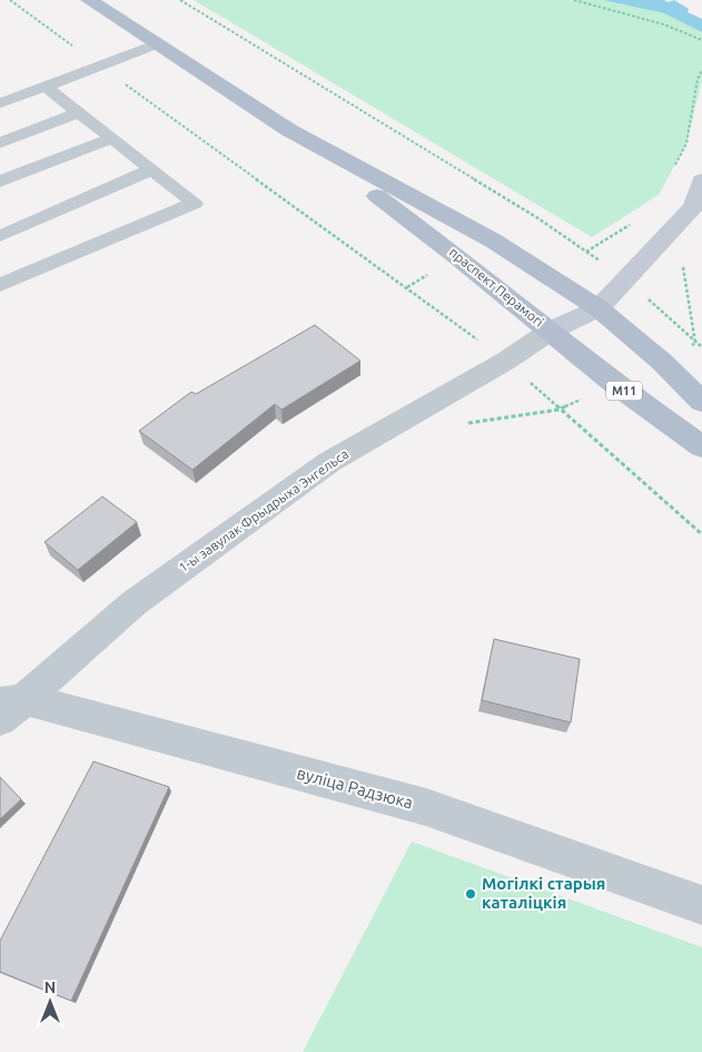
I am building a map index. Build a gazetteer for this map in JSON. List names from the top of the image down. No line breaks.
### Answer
{"streets":{"main road":["праспект Перамогі","М11"],"street":["1-ы завулак Фрыдрыха Энгельса","вуліца Радзюка"]},"crossings":[["праспект Перамогі","1-ы завулак Фрыдрыха Энгельса"],["1-ы завулак Фрыдрыха Энгельса","вуліца Радзюка"]],"places":["Могілкі старыя каталіцкія"],"north":"top"}
